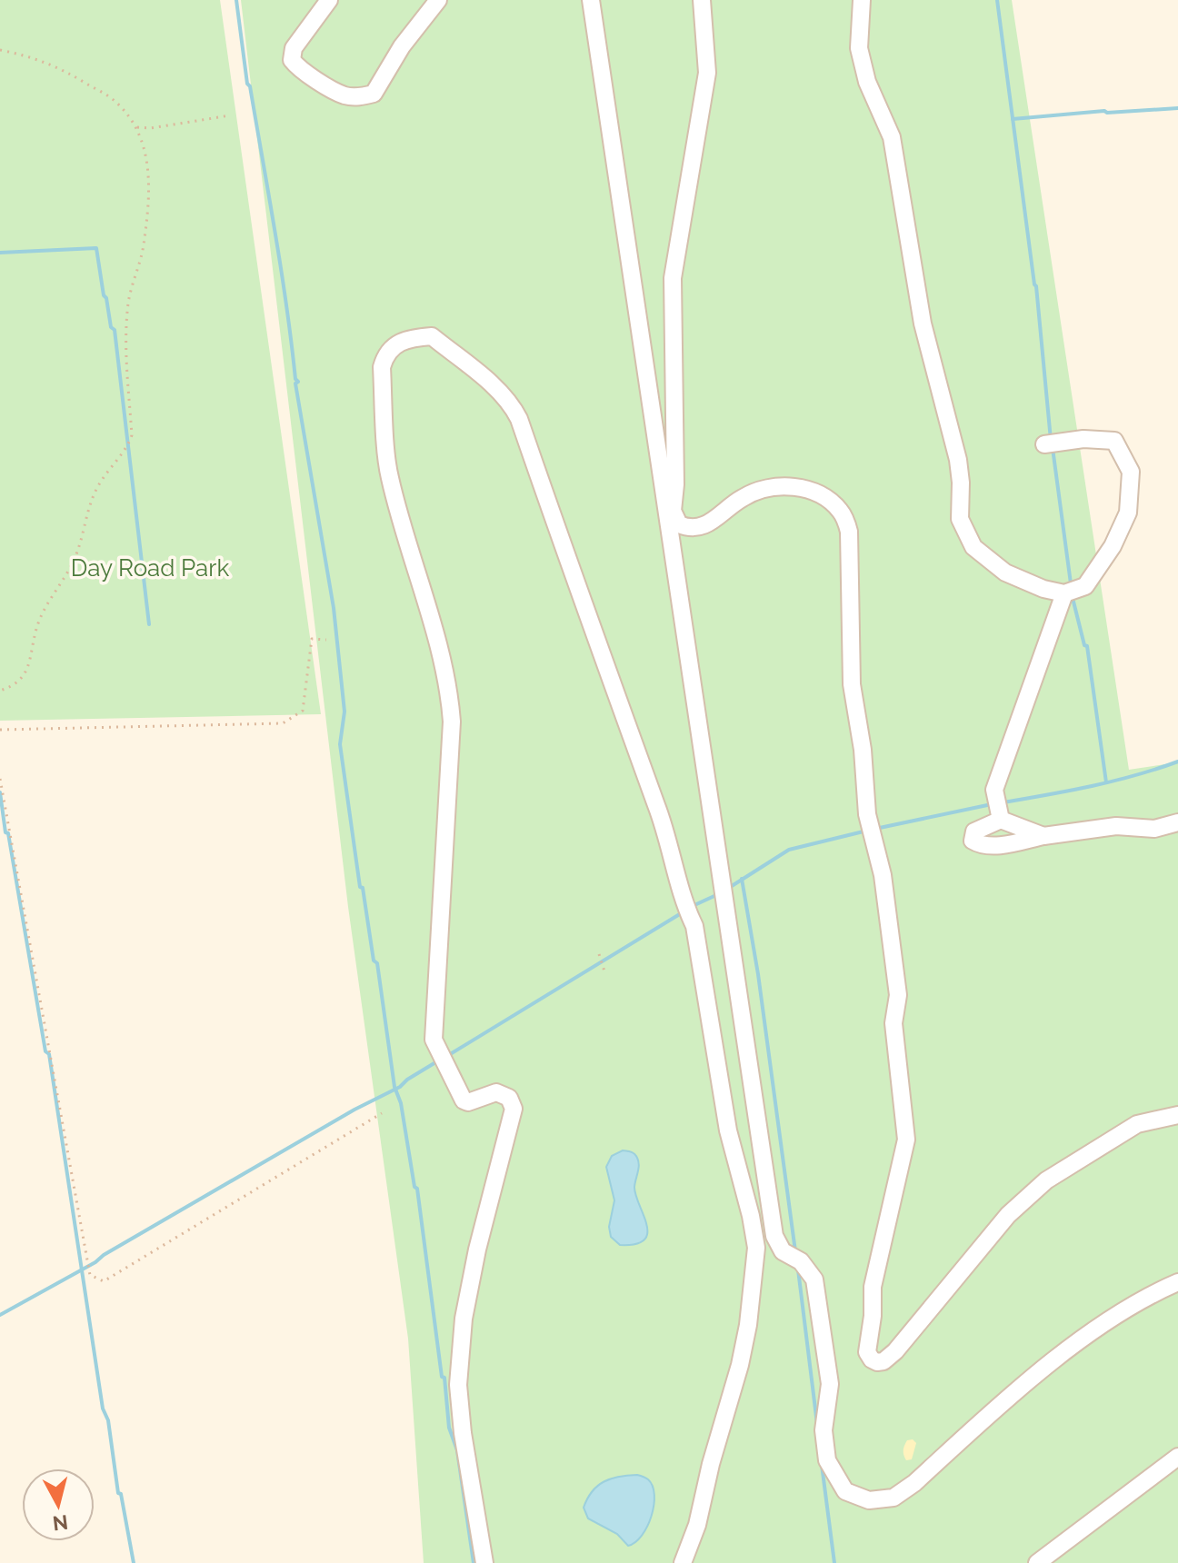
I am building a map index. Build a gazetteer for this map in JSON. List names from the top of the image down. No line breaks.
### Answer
{"parks":["Day Road Park"],"north":"bottom"}
